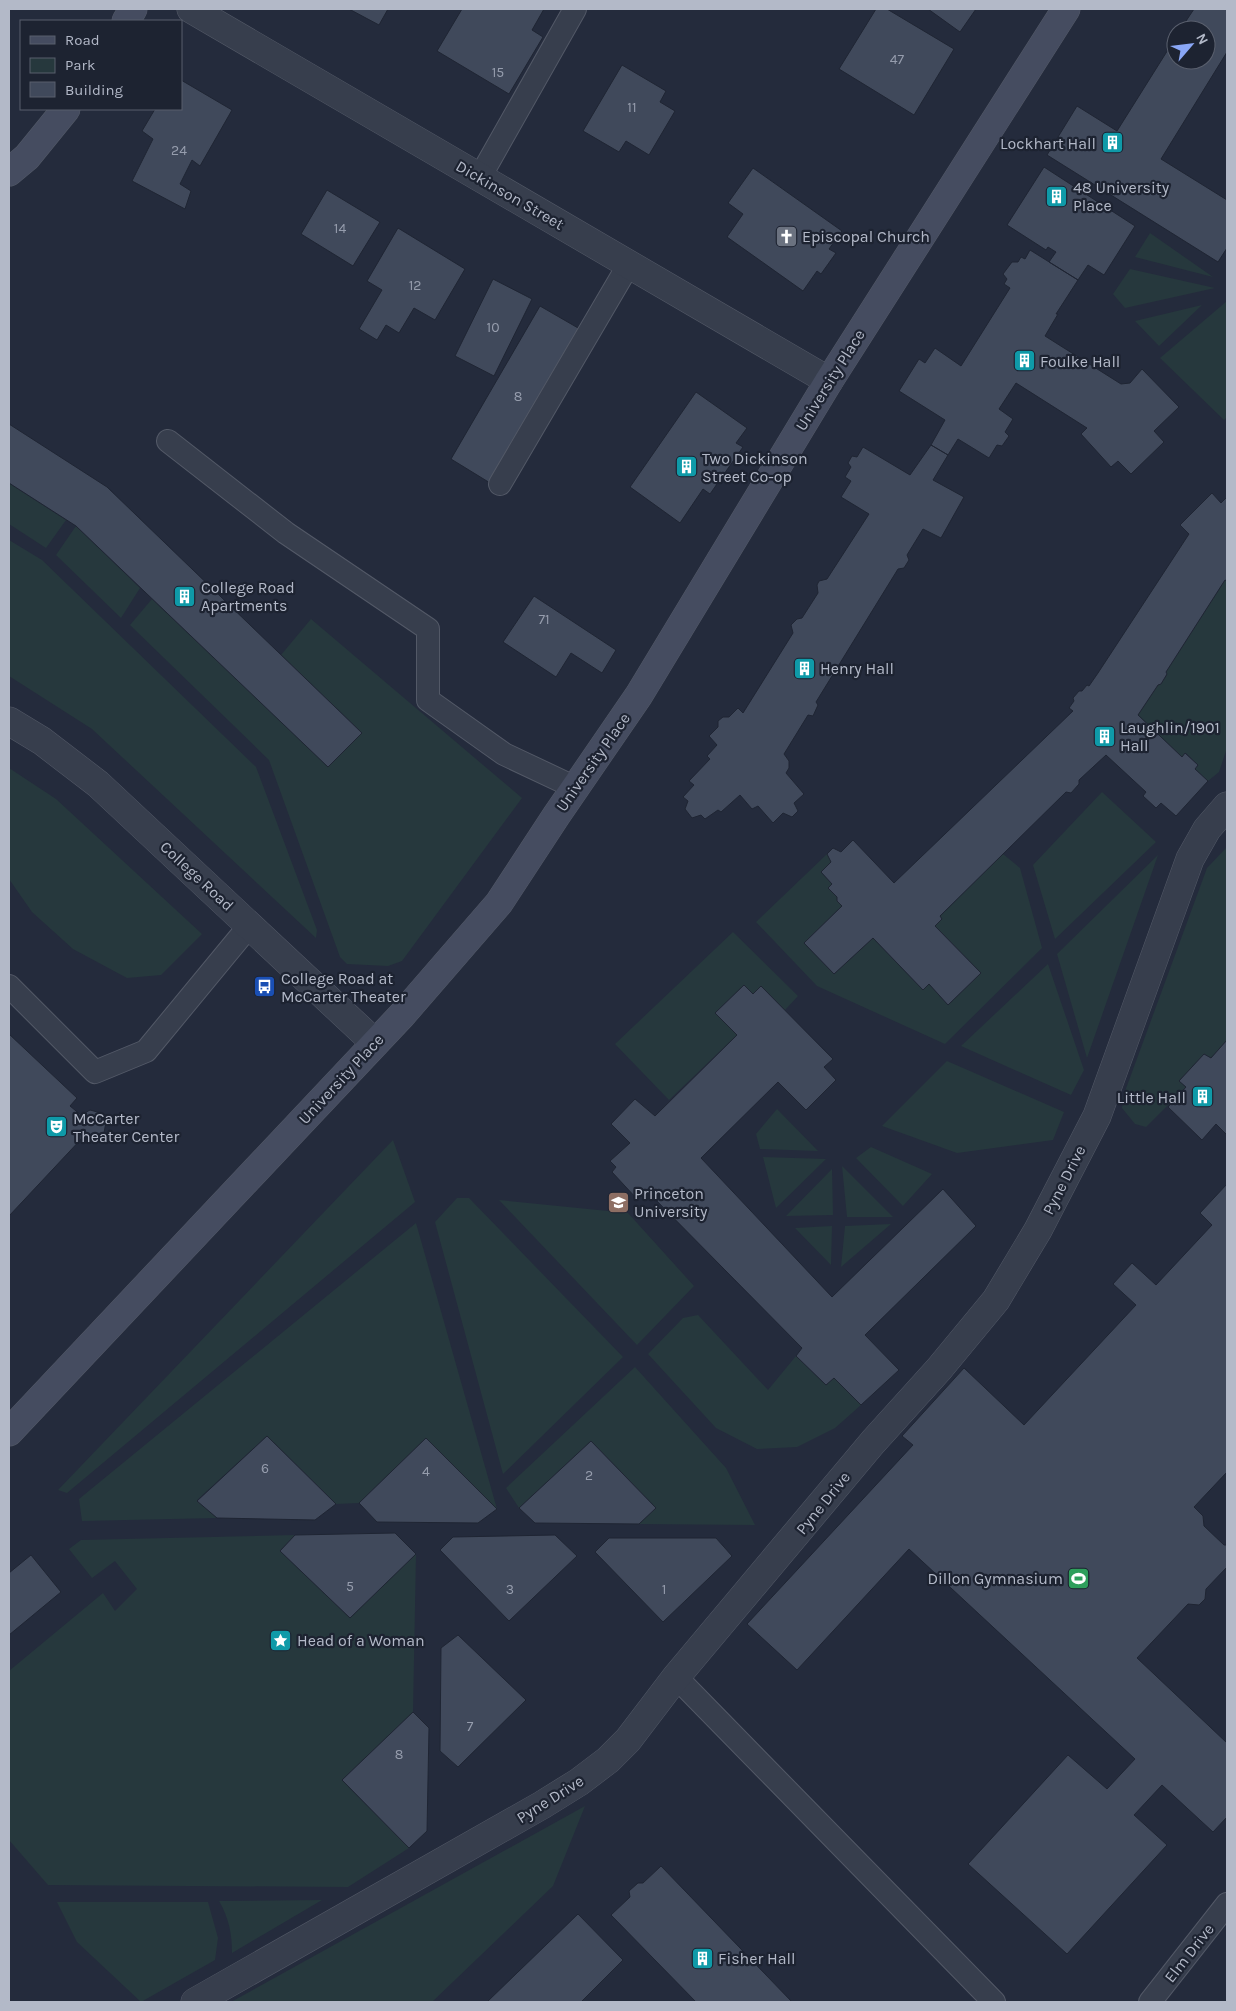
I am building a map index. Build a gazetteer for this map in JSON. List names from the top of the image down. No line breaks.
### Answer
{"streets":{"street":["Dickinson Street","University Place","College Road","Pyne Drive"],"lane":["Elm Drive"]},"crossings":[["Dickinson Street","University Place"],["University Place","College Road"]],"places":{"building":["Lockhart Hall","48 University Place","Foulke Hall","Two Dickinson Street Co-op","College Road Apartments","Henry Hall","Laughlin/1901 Hall","Little Hall","Fisher Hall"],"church":["Episcopal Church"],"bus stop":["College Road at McCarter Theater"],"theatre":["McCarter Theater Center"],"school or university":["Princeton University"],"sports":["Dillon Gymnasium"],"place":["Head of a Woman"]},"house_numbers":["47","15","11","24","14","12","10","8","71","6","4","2","5","3","1","7","8"],"legend":["Road","Park","Building"],"north":"top right"}
